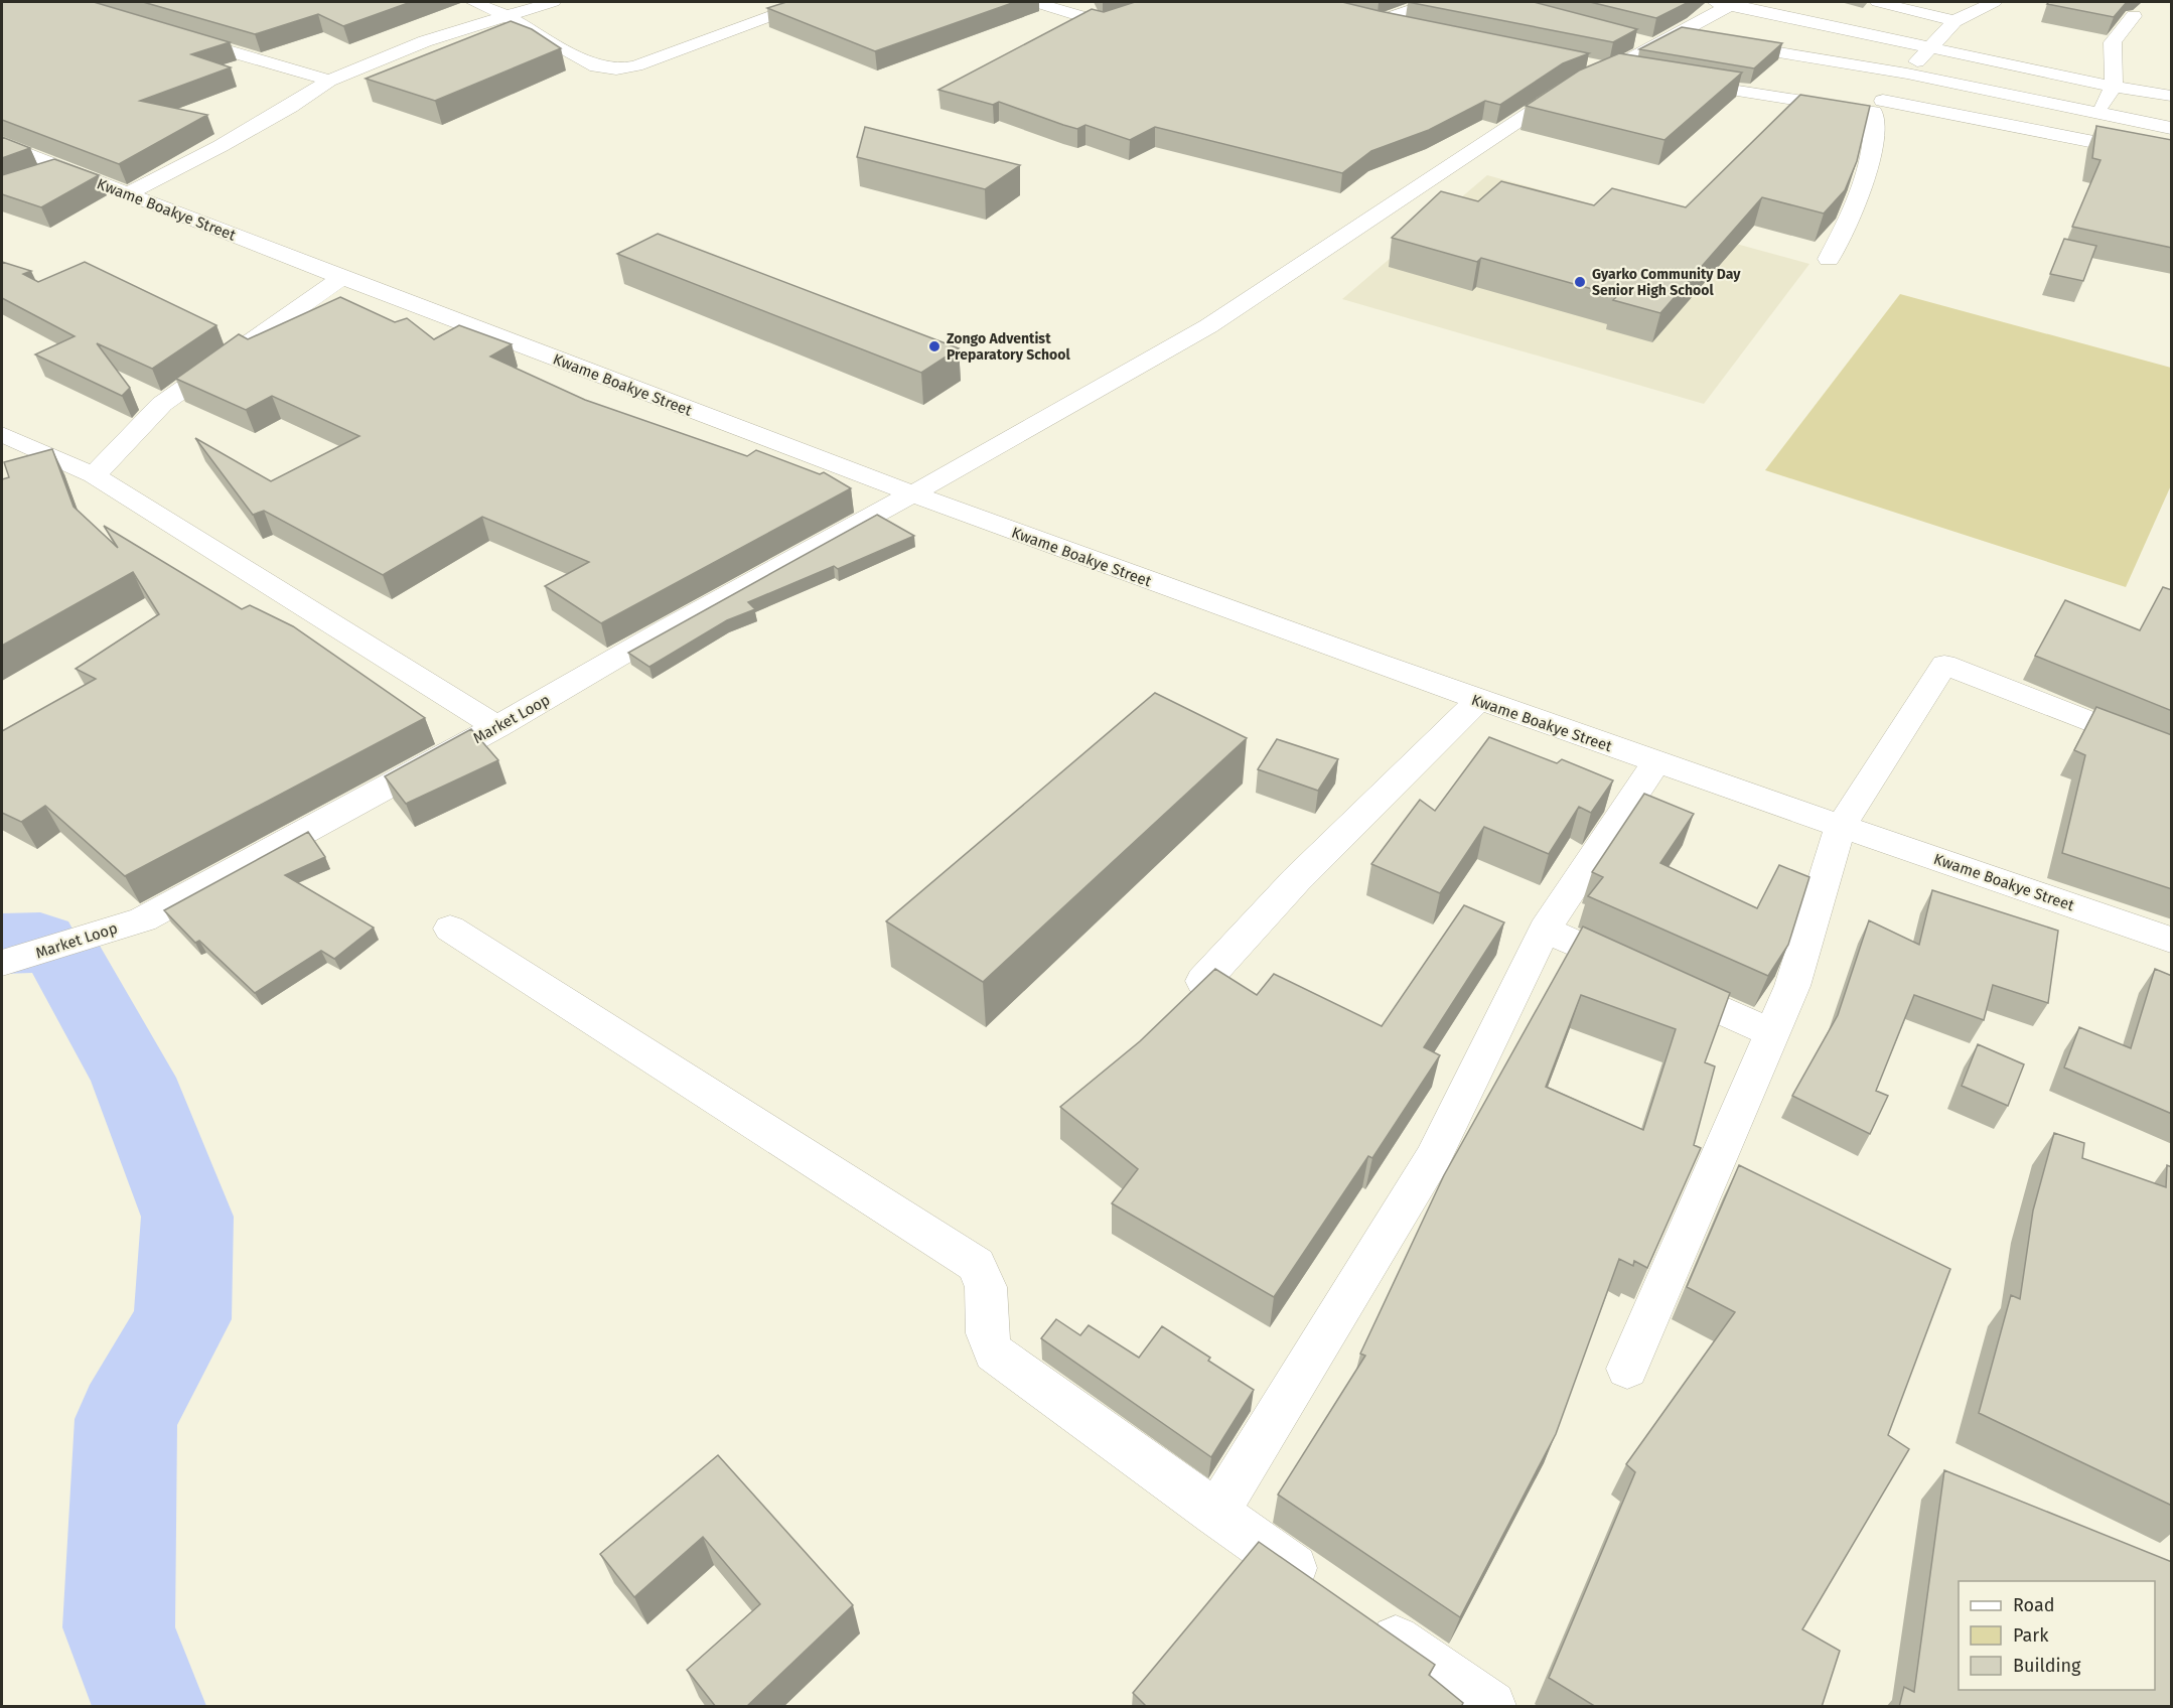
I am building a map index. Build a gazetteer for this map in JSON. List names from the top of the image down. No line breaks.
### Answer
{"streets":{"street":["Kwame Boakye Street","Market Loop"]},"crossings":[["Kwame Boakye Street","Market Loop"]],"places":["Gyarko Community Day Senior High School","Zongo Adventist Preparatory School"],"legend":["Road","Park","Building"]}
